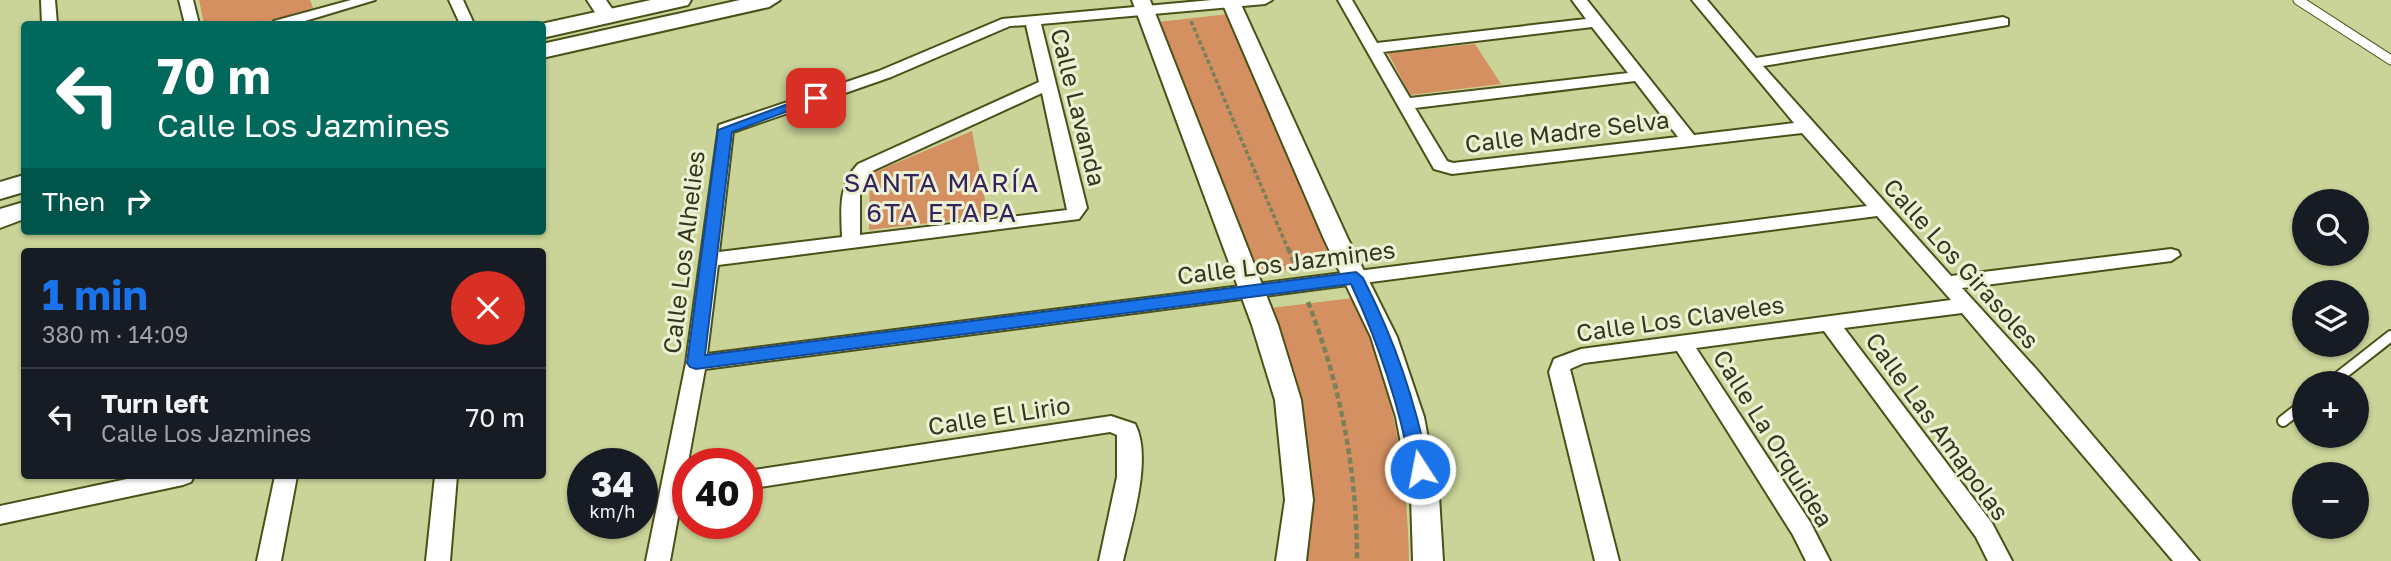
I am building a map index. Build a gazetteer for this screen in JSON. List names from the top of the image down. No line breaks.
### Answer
{"streets":{"street":["Calle Lavanda","Calle Madre Selva","Calle Los Alhelies","Calle Los Jazmines","Calle Los Girasoles","Calle Los Claveles","Calle El Lirio","Calle Las Amapolas","Calle La Orquidea"]},"crossings":[["Calle Lavanda","Calle Los Alhelies"],["Calle Madre Selva","Calle Los Girasoles"],["Calle Los Alhelies","Calle Los Jazmines"],["Calle Los Jazmines","Calle Los Girasoles"],["Calle Los Girasoles","Calle Los Claveles"],["Calle Los Claveles","Calle Las Amapolas"],["Calle Los Claveles","Calle La Orquidea"]],"districts":["SANTA MARÍA 6TA ETAPA"],"page":{"turn":["70 m","Calle Los Jazmines"],"then":"Then","map_buttons":["+","−"],"heading":["1 min","380 m · 14:09"],"list":[{"name":"Turn left","note":"Calle Los Jazmines","value":"70 m"}],"speed":"34 km/h","limit":"40"}}
